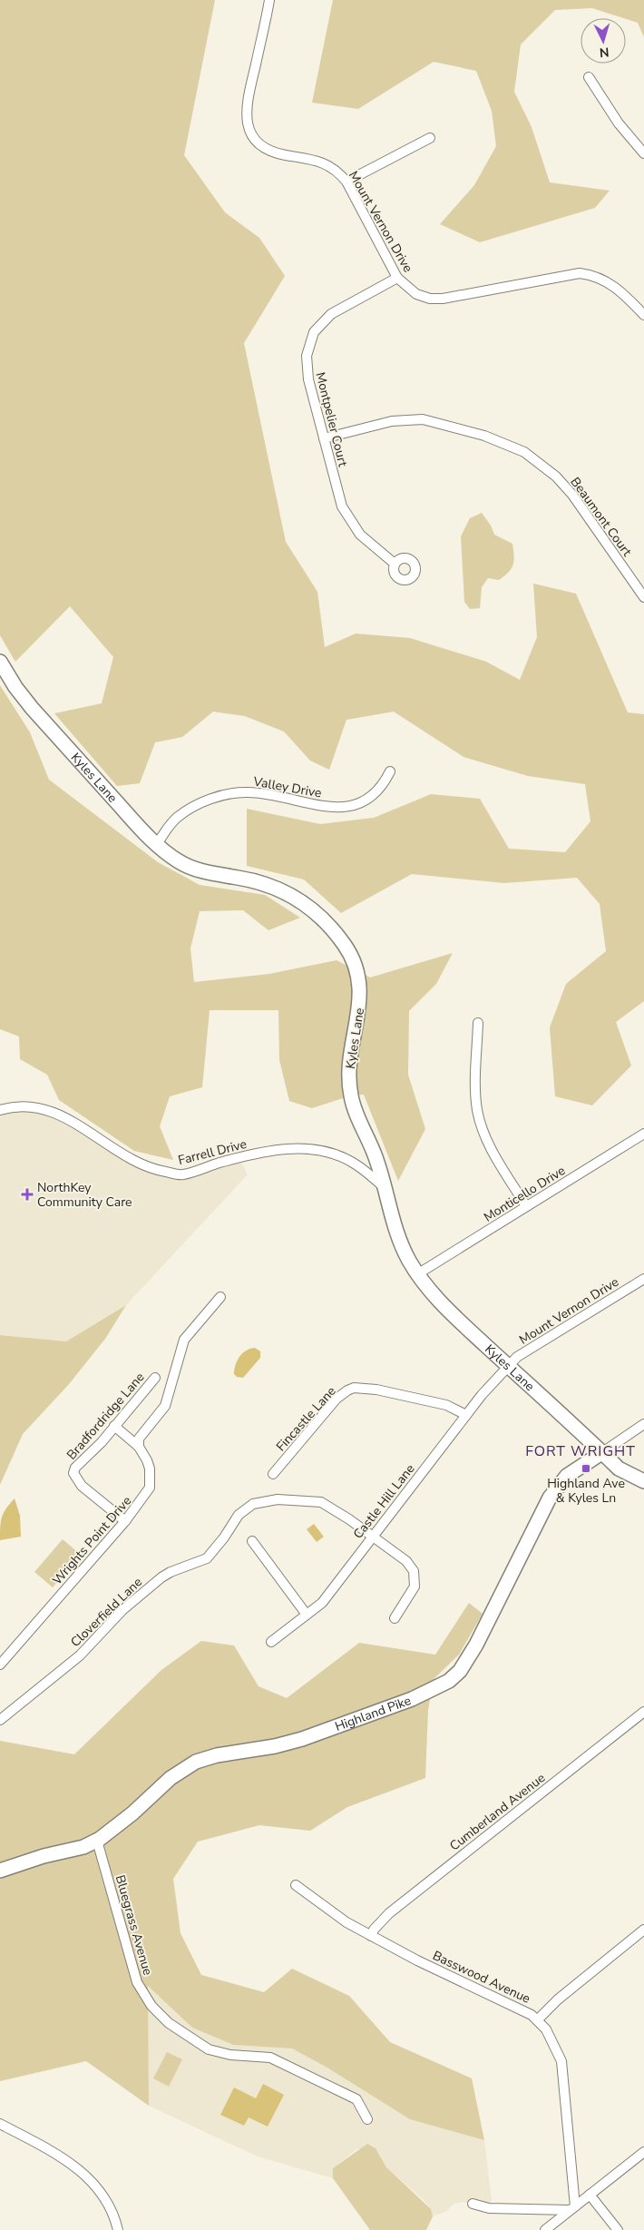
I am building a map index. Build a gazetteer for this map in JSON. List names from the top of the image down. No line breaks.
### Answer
{"streets":{"main road":["Kyles Lane","Highland Pike"],"street":["Mount Vernon Drive","Montpelier Court","Beaumont Court","Valley Drive","Farrell Drive","Monticello Drive","Bradfordridge Lane","Fincastle Lane","Castle Hill Lane","Wrights Point Drive","Cloverfield Lane","Cumberland Avenue","Bluegrass Avenue","Basswood Avenue"]},"crossings":[["Mount Vernon Drive","Montpelier Court"],["Mount Vernon Drive","Kyles Lane"],["Mount Vernon Drive","Castle Hill Lane"],["Montpelier Court","Beaumont Court"],["Kyles Lane","Valley Drive"],["Kyles Lane","Farrell Drive"],["Kyles Lane","Monticello Drive"],["Kyles Lane","Castle Hill Lane"],["Kyles Lane","Highland Pike"],["Bradfordridge Lane","Wrights Point Drive"],["Fincastle Lane","Castle Hill Lane"],["Castle Hill Lane","Cloverfield Lane"],["Highland Pike","Bluegrass Avenue"],["Cumberland Avenue","Basswood Avenue"]],"districts":["FORT WRIGHT"],"places":{"health":["NorthKey Community Care"],"transit":["Highland Ave & Kyles Ln"]},"north":"bottom"}
